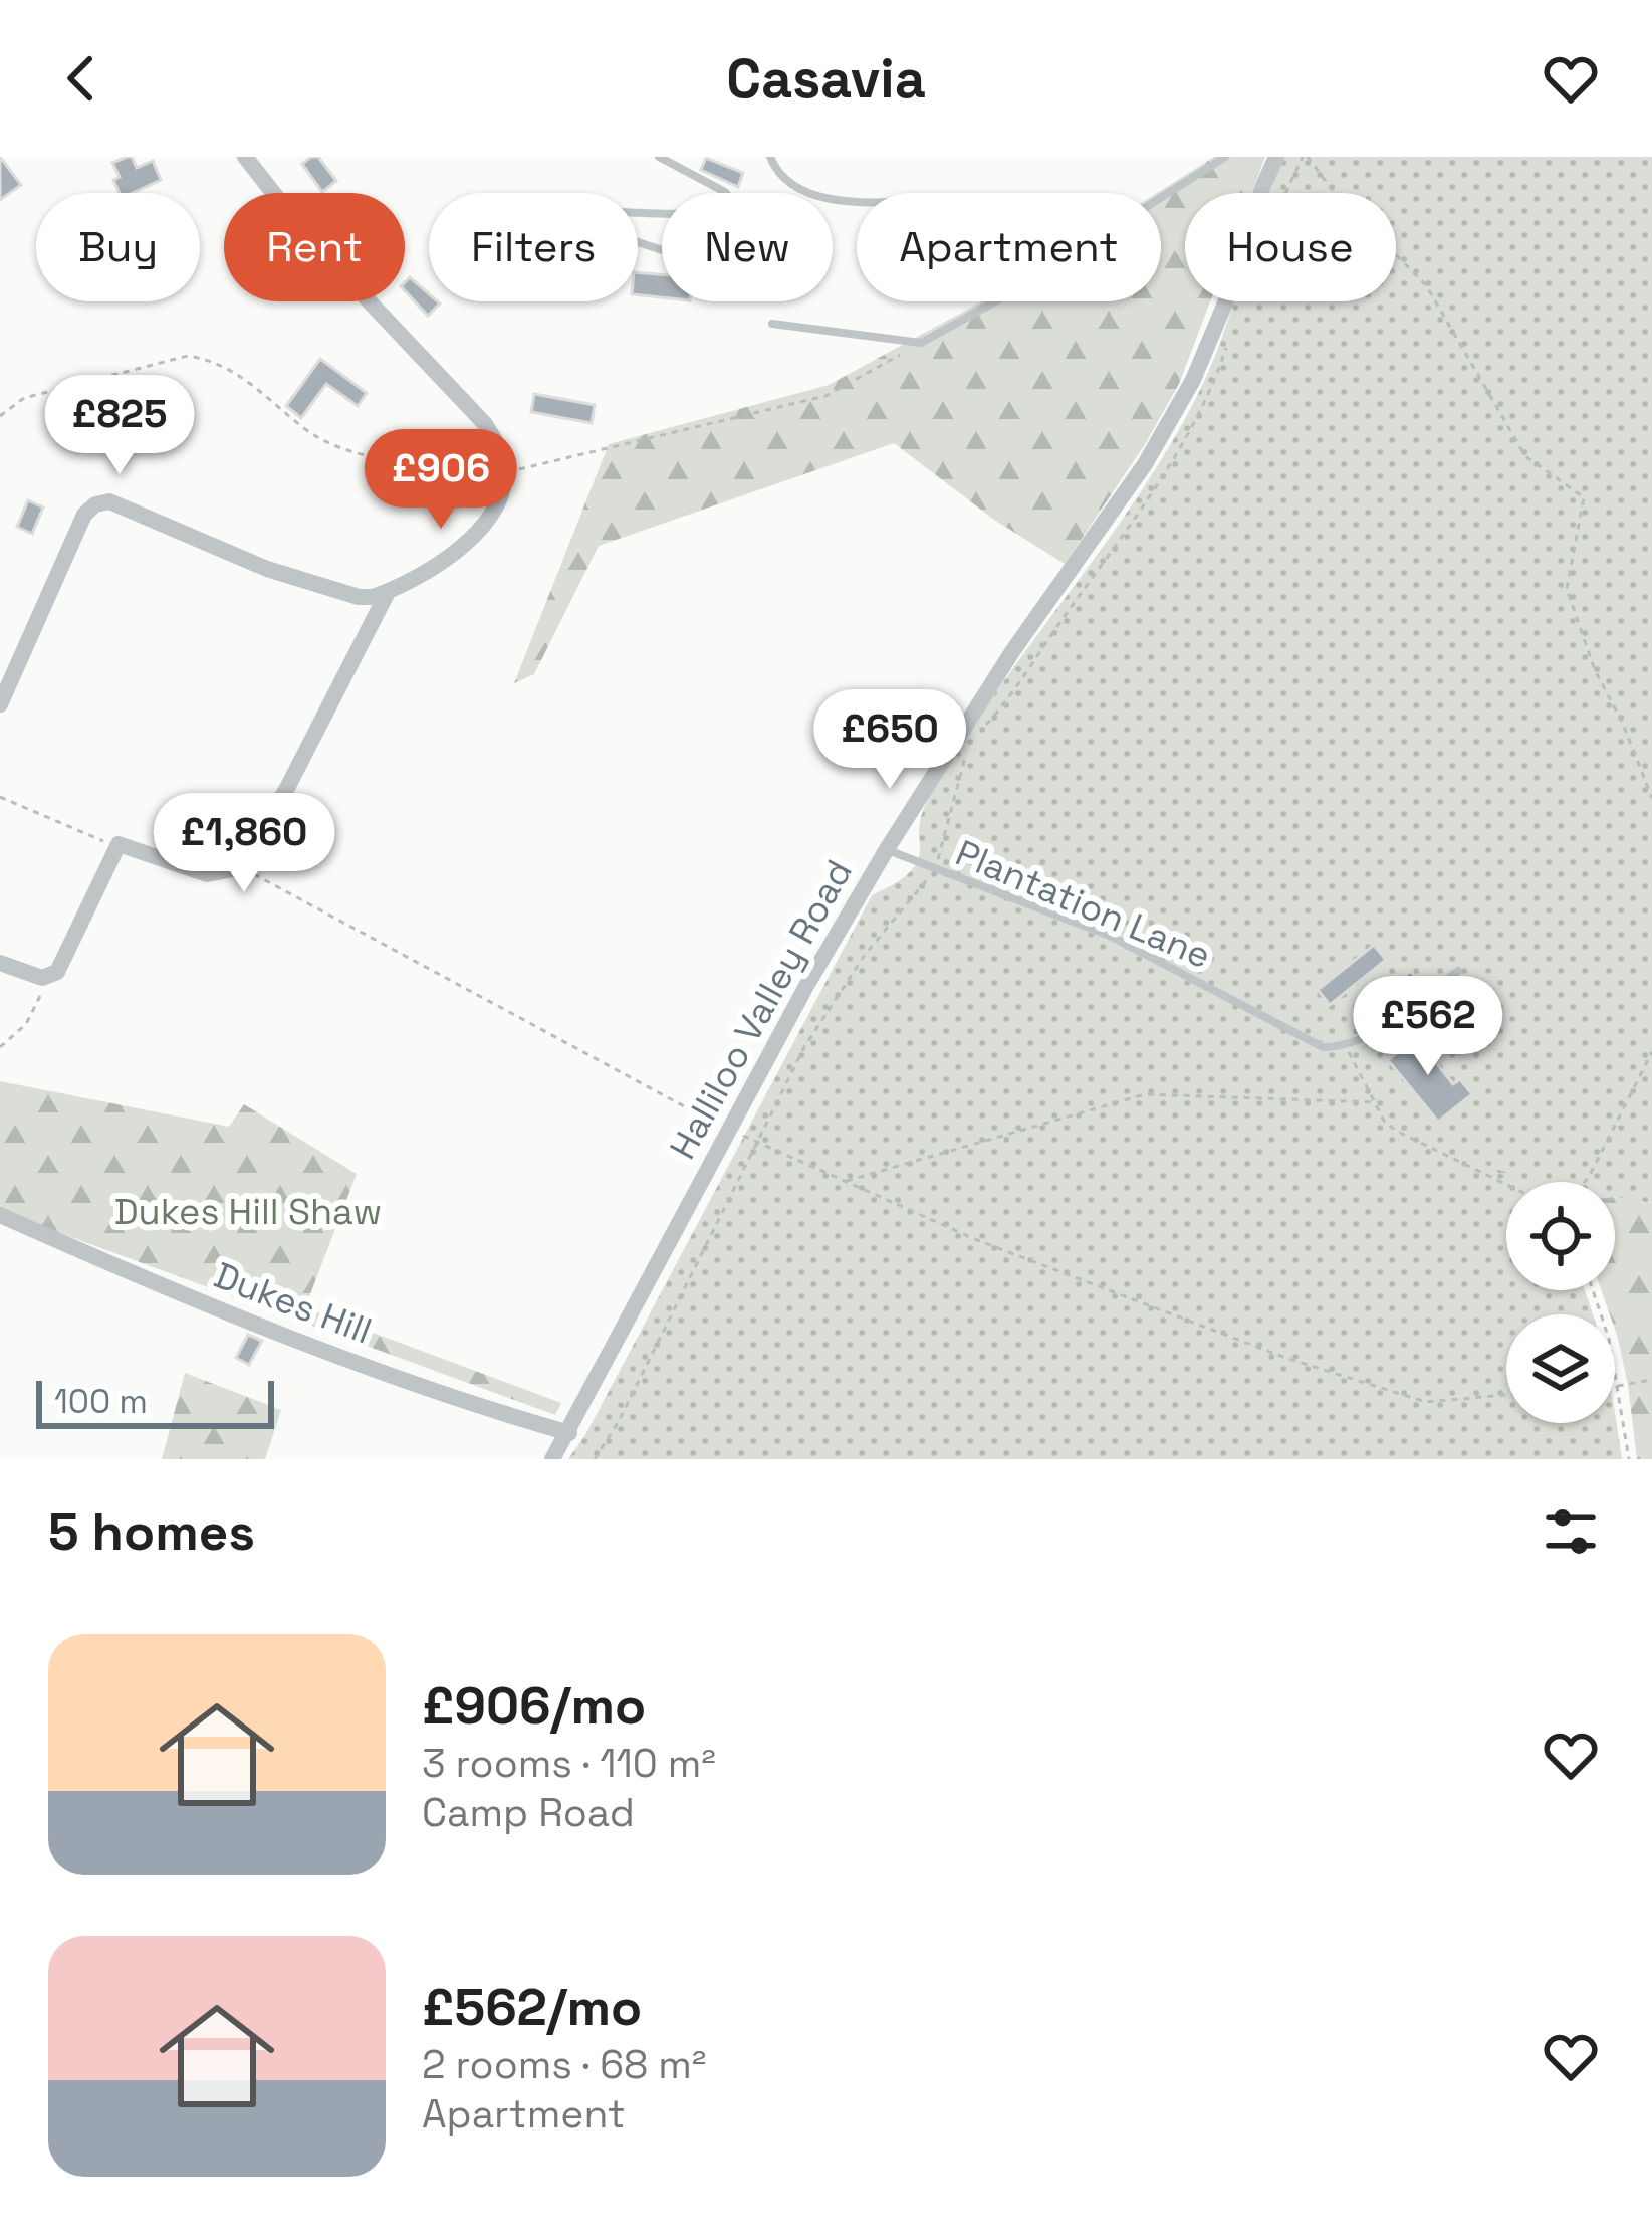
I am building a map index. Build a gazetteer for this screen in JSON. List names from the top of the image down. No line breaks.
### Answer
{"streets":{"street":["Halliloo Valley Road","Dukes Hill"],"lane":["Plantation Lane"]},"crossings":[["Plantation Lane","Halliloo Valley Road"],["Halliloo Valley Road","Dukes Hill"]],"parks":["Dukes Hill Shaw"],"scale_bar":"100 m","page":{"header":"Casavia","chip":["Buy","Rent","Filters","New","Apartment","House"],"price":["£825","£906","£650","£1,860","£562"],"scale":"100 m","heading":"5 homes","list":[{"name":"£906/mo","note":"3 rooms · 110 m² · Camp Road"},{"name":"£562/mo","note":"2 rooms · 68 m² · Apartment"}]}}
